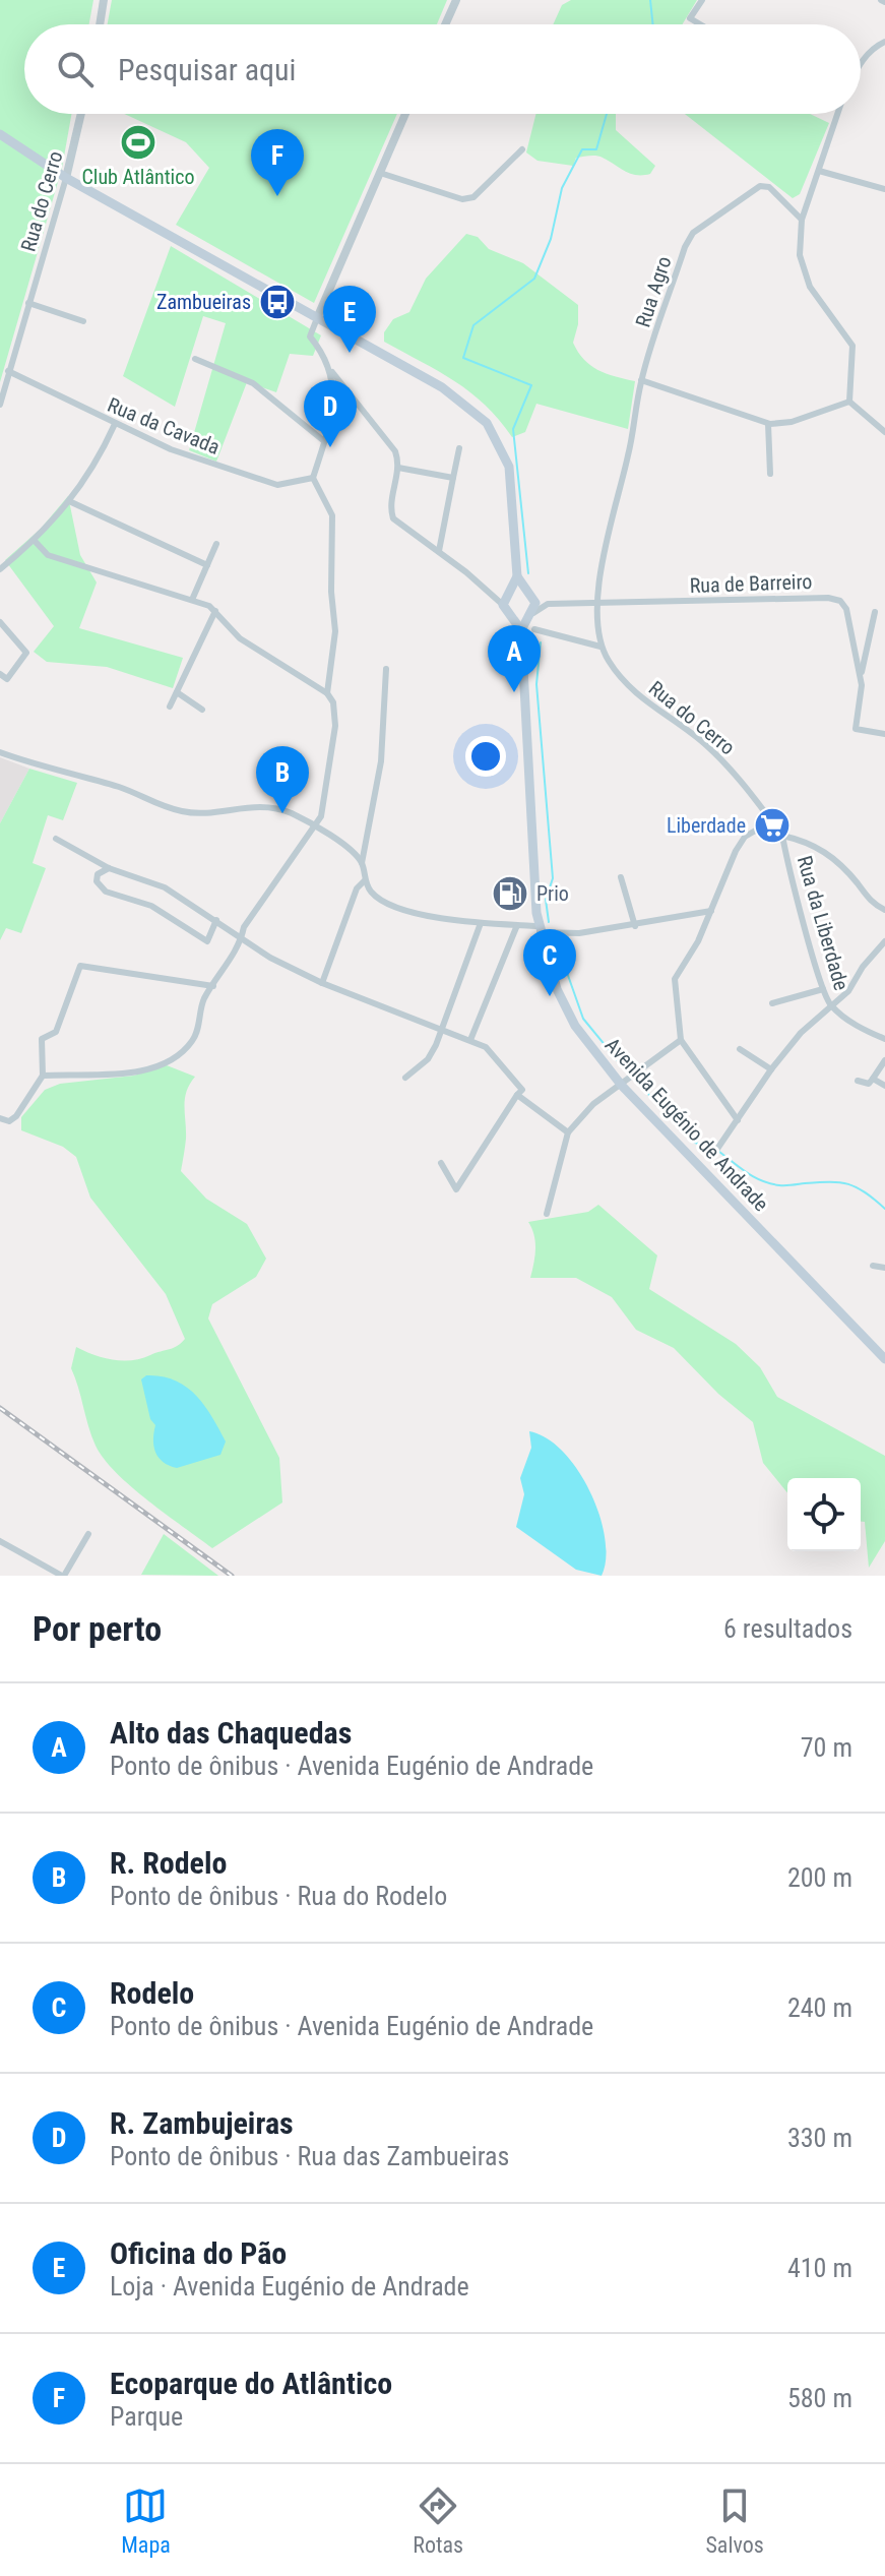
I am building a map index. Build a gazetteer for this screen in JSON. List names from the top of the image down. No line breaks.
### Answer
{"streets":{"main road":["Avenida Eugénio de Andrade"],"street":["Rua do Cerro","Rua Agro","Rua da Cavada","Rua de Barreiro","Rua da Liberdade"]},"crossings":[["Rua do Cerro","Rua da Cavada"],["Rua do Cerro","Rua da Liberdade"]],"places":{"sports":["Club Atlântico"],"bus stop":["Zambueiras"],"supermarket":["Liberdade"],"fuel station":["Prio"]},"page":{"search":"Pesquisar aqui","pins":["F","E","D","A","B","C"],"heading":["Por perto","6 resultados"],"list":[{"mark":"A","name":"Alto das Chaquedas","note":"Ponto de ônibus · Avenida Eugénio de Andrade","value":"70 m"},{"mark":"B","name":"R. Rodelo","note":"Ponto de ônibus · Rua do Rodelo","value":"200 m"},{"mark":"C","name":"Rodelo","note":"Ponto de ônibus · Avenida Eugénio de Andrade","value":"240 m"},{"mark":"D","name":"R. Zambujeiras","note":"Ponto de ônibus · Rua das Zambueiras","value":"330 m"},{"mark":"E","name":"Oficina do Pão","note":"Loja · Avenida Eugénio de Andrade","value":"410 m"},{"mark":"F","name":"Ecoparque do Atlântico","note":"Parque","value":"580 m"}],"nav":["Mapa","Rotas","Salvos"]}}
